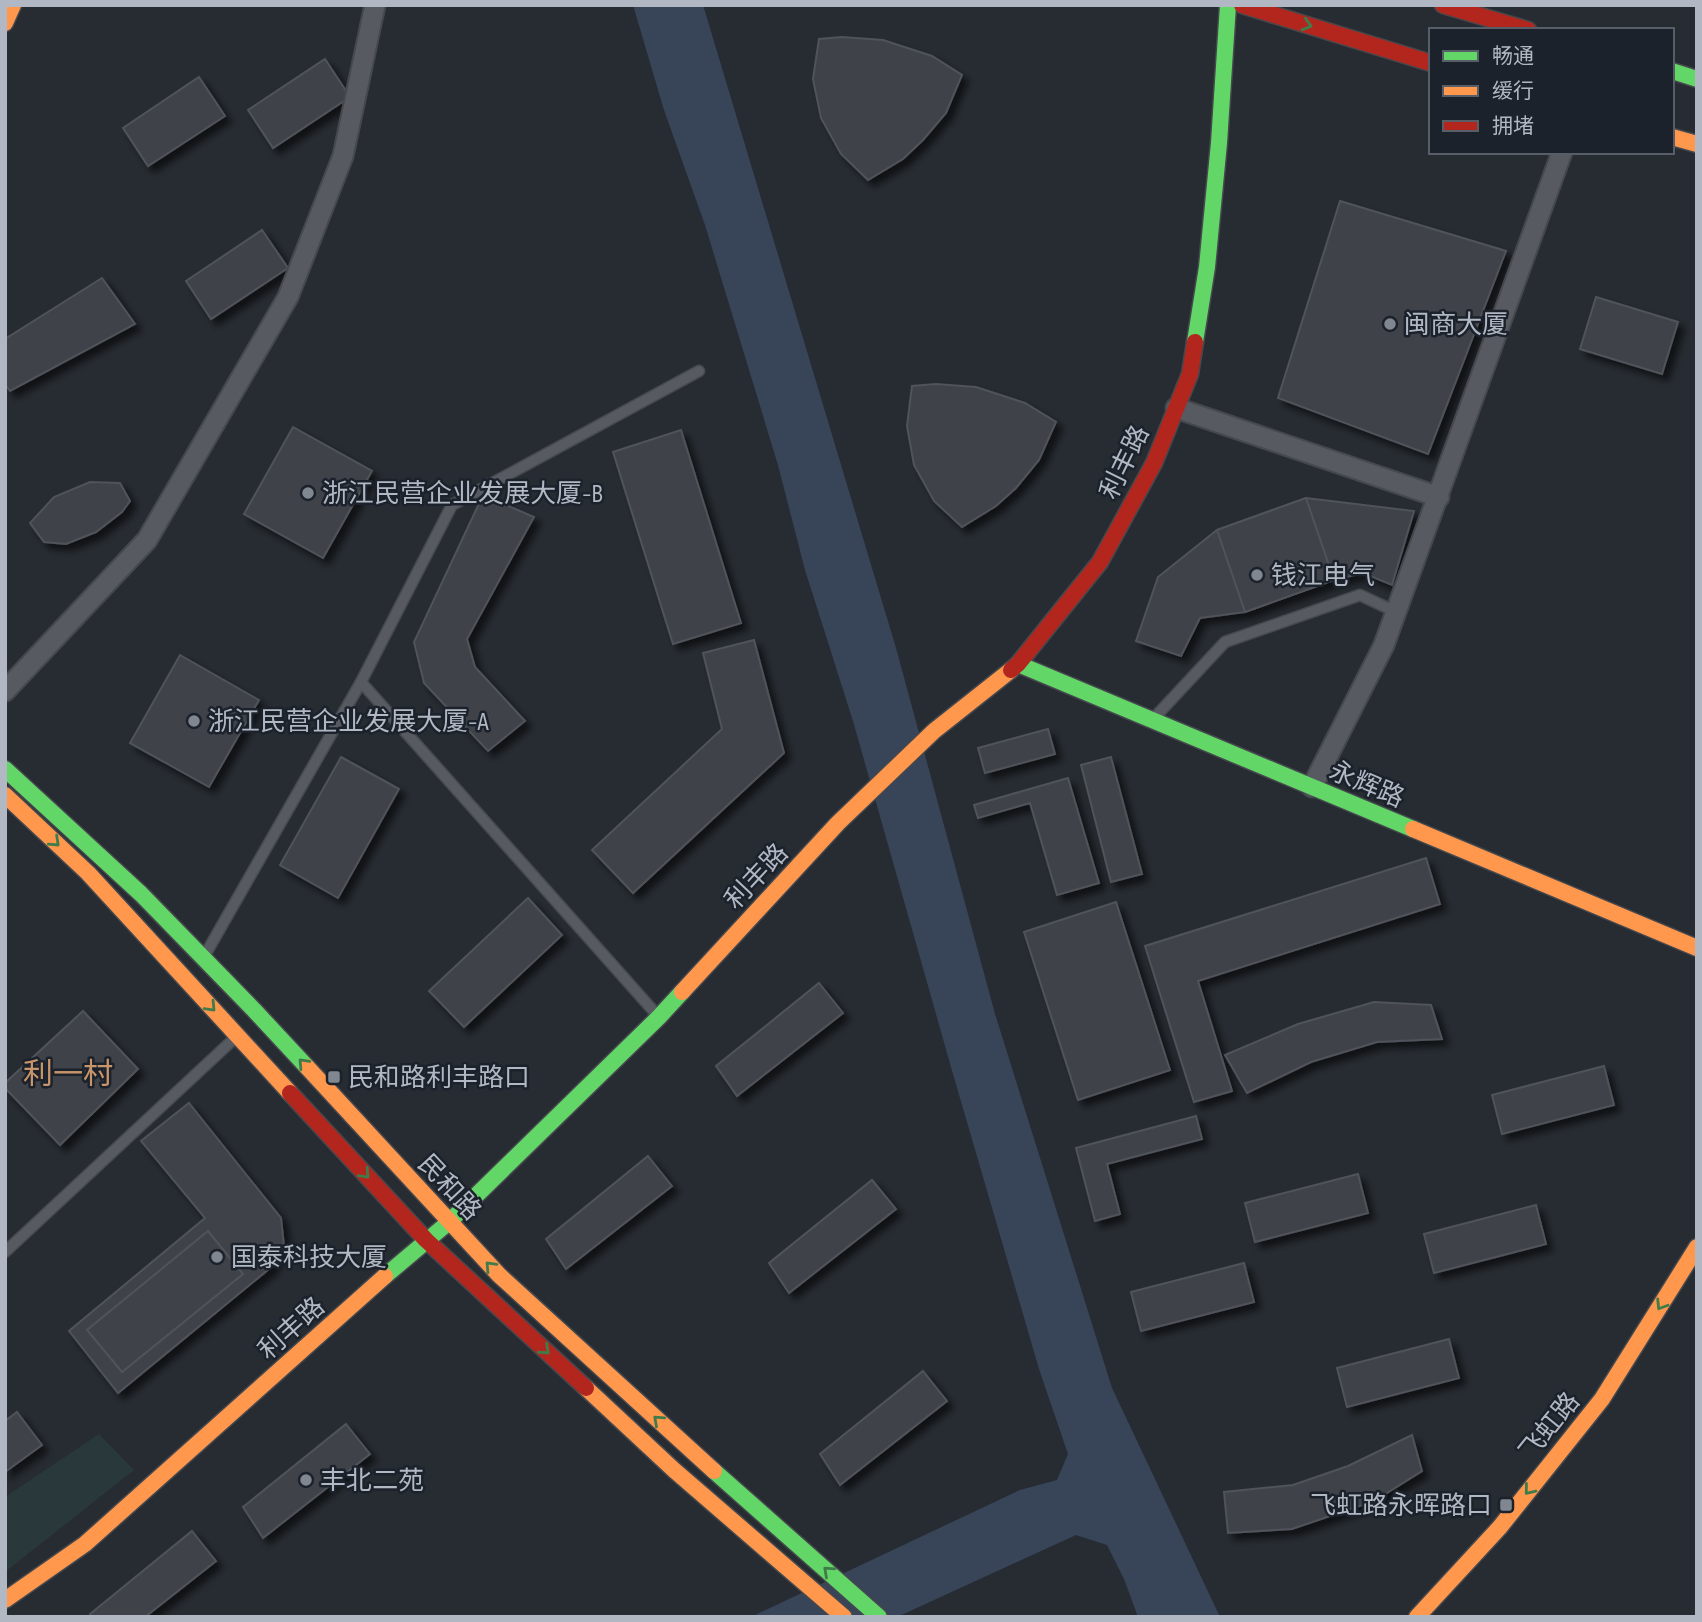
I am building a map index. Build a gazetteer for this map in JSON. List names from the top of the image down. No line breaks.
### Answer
{"streets":{"main road":["利丰路","永辉路","民和路","飞虹路"]},"crossings":[["利丰路","永辉路"],["利丰路","民和路"]],"one_way":["飞虹路"],"districts":["利一村"],"places":{"other":["闽商大厦","浙江民营企业发展大厦-B","钱江电气","浙江民营企业发展大厦-A","国泰科技大厦","丰北二苑"],"transit":["民和路利丰路口","飞虹路永晖路口"]},"legend":["畅通","缓行","拥堵"]}
